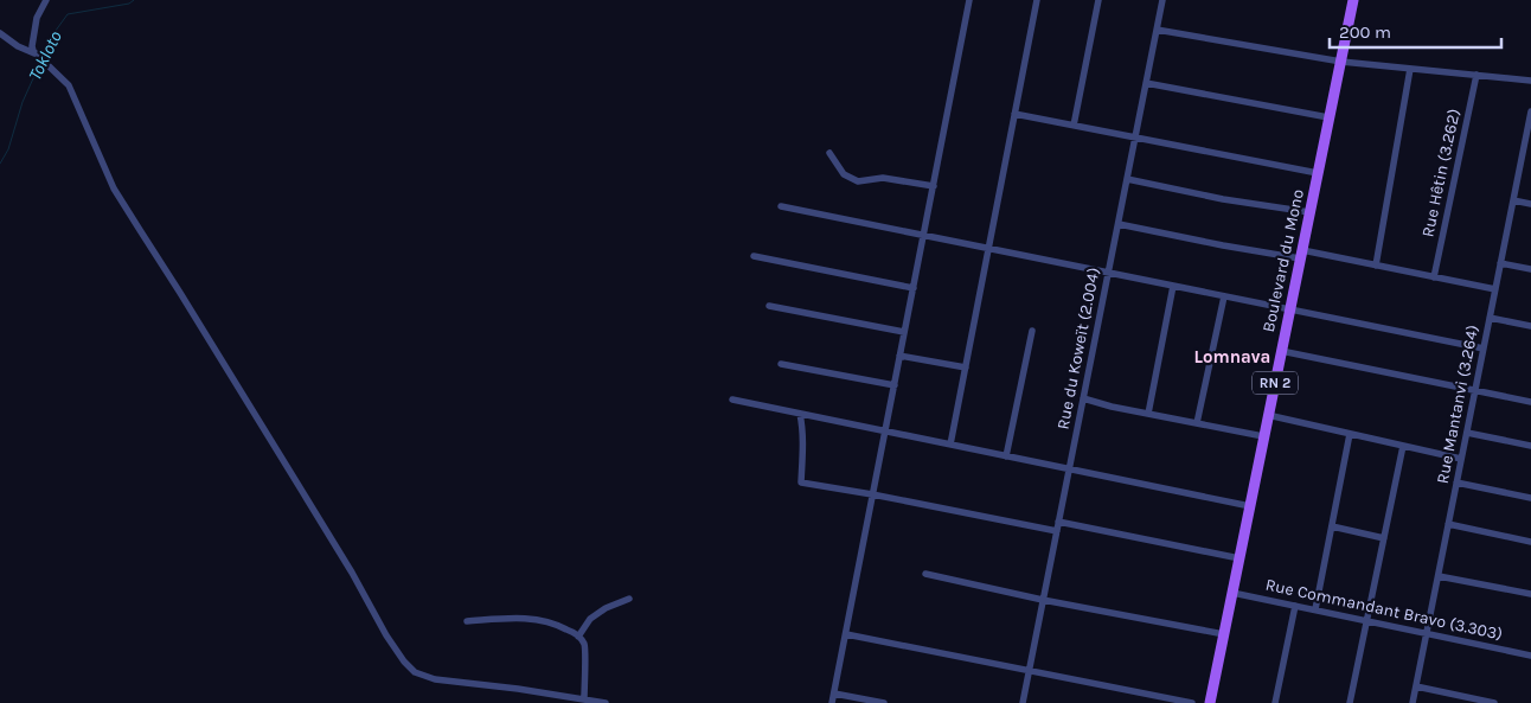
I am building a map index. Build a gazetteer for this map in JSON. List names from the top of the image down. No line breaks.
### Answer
{"streets":{"main road":["Boulevard du Mono","RN 2"],"street":["Rue Hêtin (3.262)","Rue du Koweït (2.004)","Rue Mantanvi (3.264)","Rue Commandant Bravo (3.303)"]},"crossings":[["Boulevard du Mono","Rue Commandant Bravo (3.303)"],["Rue Mantanvi (3.264)","Rue Commandant Bravo (3.303)"]],"districts":["Lomnava"],"water":["Tokloto"],"scale_bar":"200 m"}
